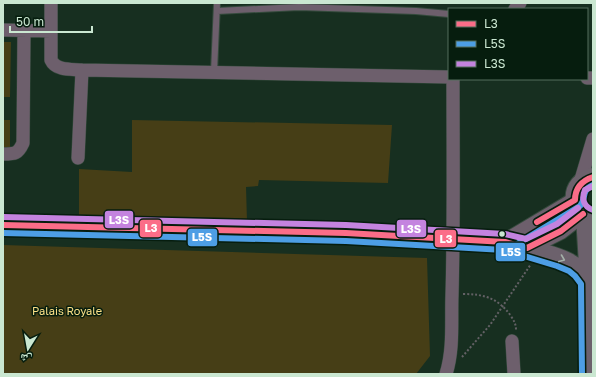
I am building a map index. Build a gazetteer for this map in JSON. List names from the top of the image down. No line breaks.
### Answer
{"parks":["Palais Royale"],"lines":["transit line L3","transit line L5S","transit line L3S"],"legend":["L3","L5S","L3S"],"scale_bar":"50 m","north":"bottom"}
